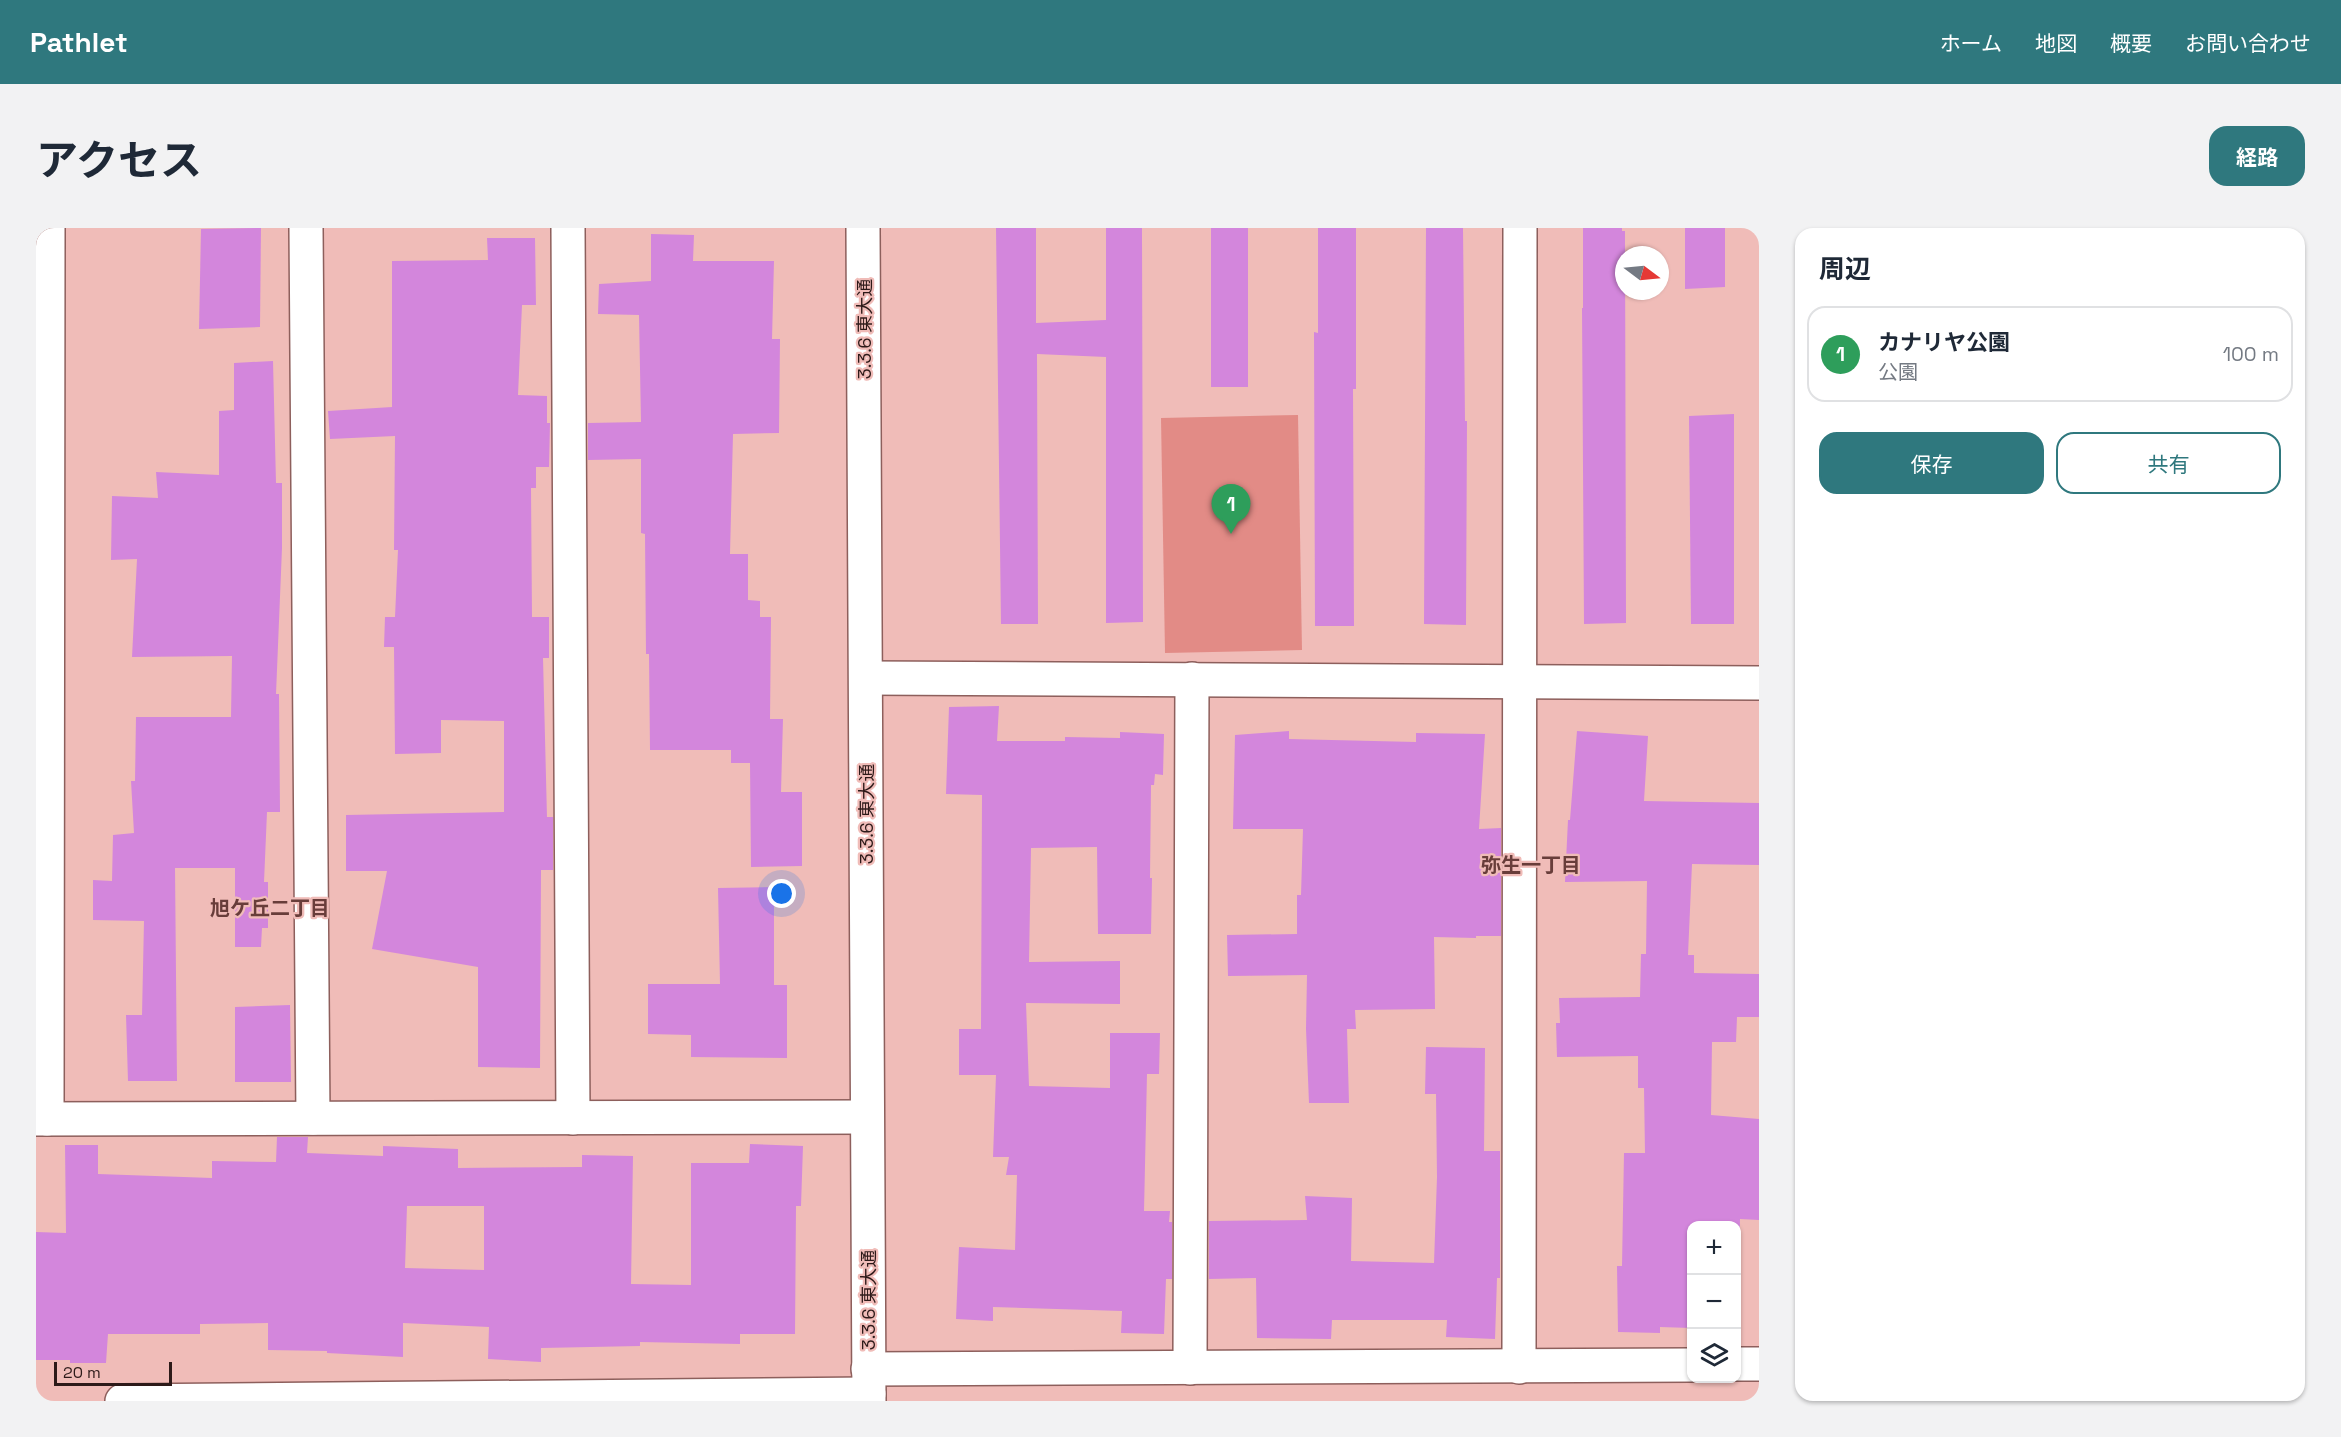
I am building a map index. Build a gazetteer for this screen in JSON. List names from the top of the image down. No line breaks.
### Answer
{"streets":{"street":["3.3.6 東大通"]},"districts":["弥生一丁目","旭ケ丘二丁目"],"scale_bar":"20 m","north":"right","page":{"header":"Pathlet","nav":["ホーム","地図","概要","お問い合わせ"],"title":"アクセス","buttons":["経路",["保存","共有"]],"heading":"周辺","list":[{"mark":"1","name":"カナリヤ公園","note":"公園","value":"100 m"}],"pins":"1","map_buttons":["+","−"],"scale":"20 m"}}
